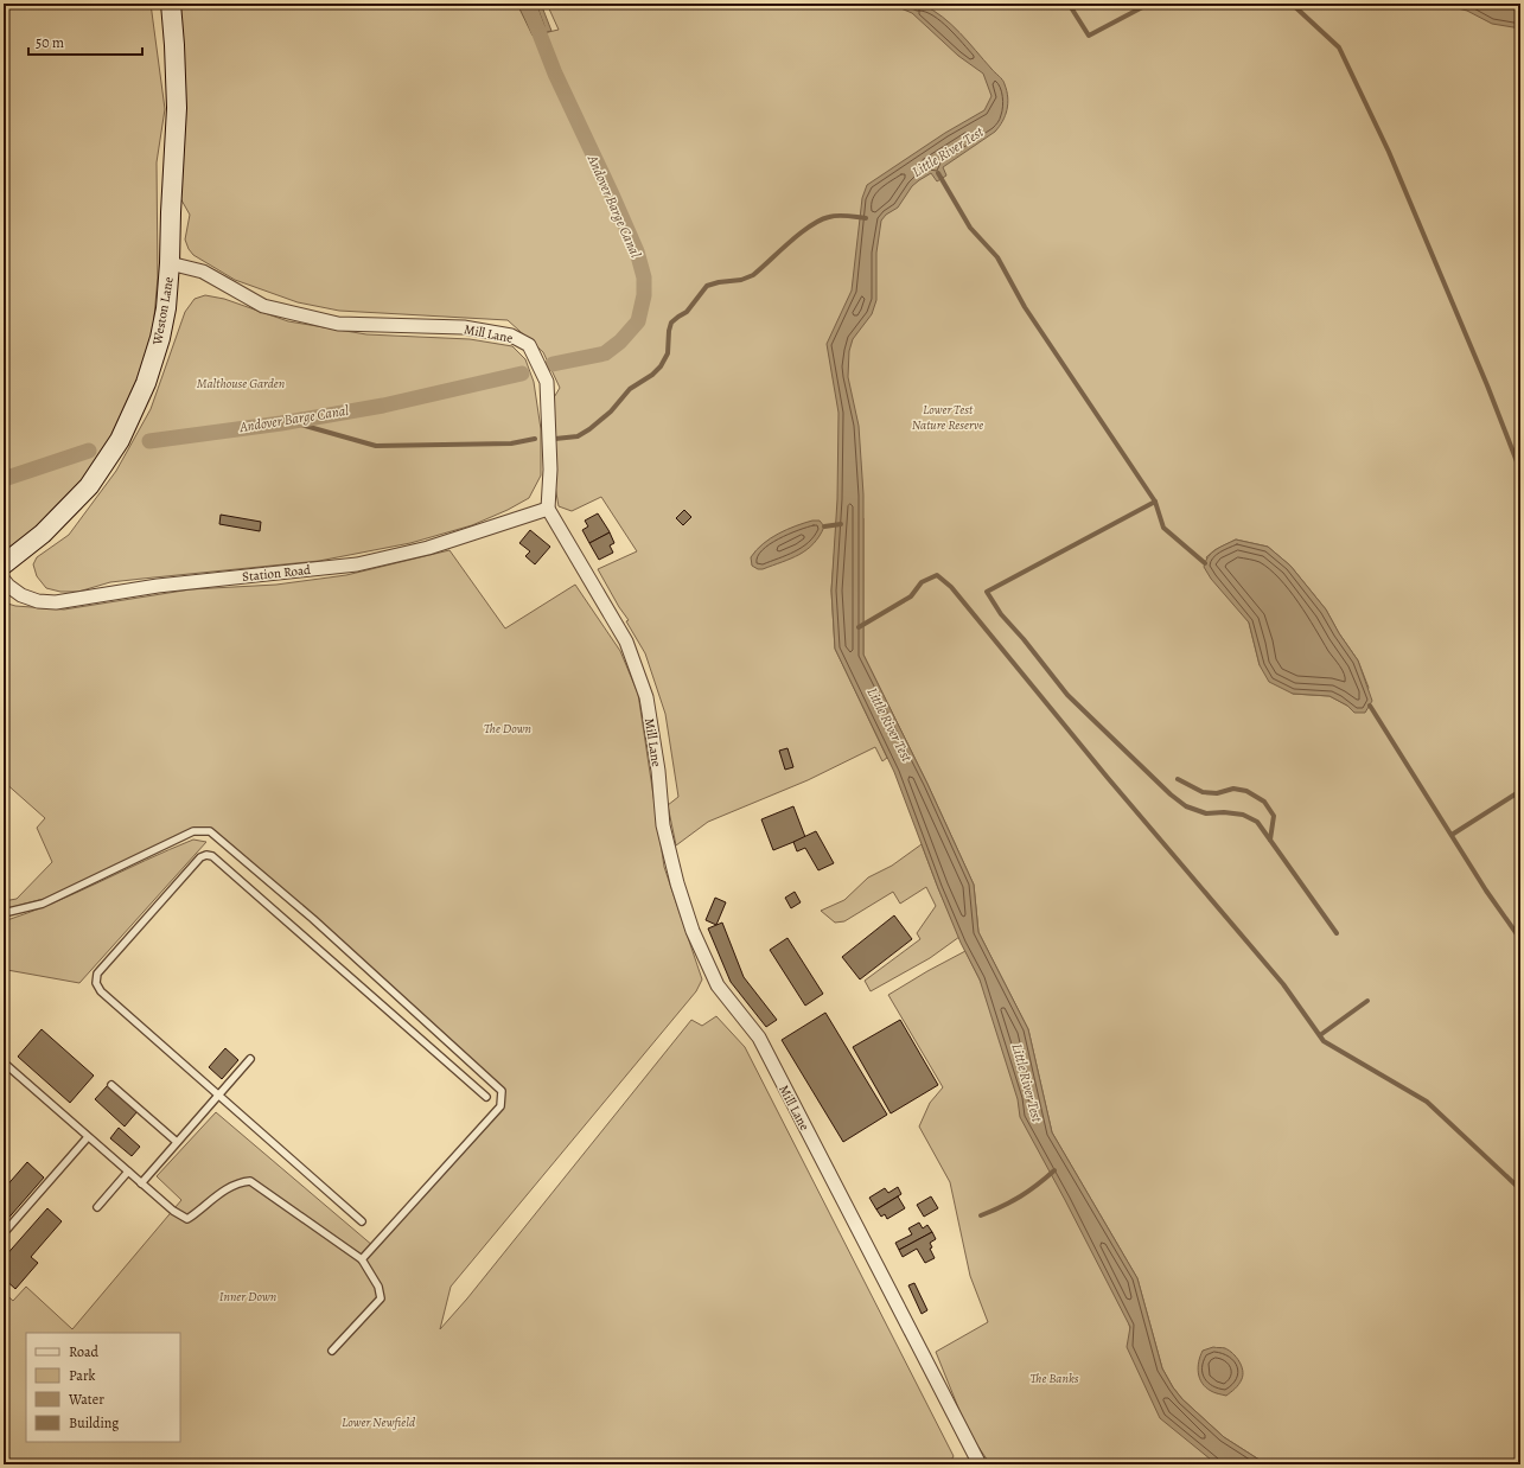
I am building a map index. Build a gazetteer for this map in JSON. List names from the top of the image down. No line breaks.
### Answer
{"streets":{"street":["Weston Lane","Mill Lane","Station Road"]},"crossings":[["Weston Lane","Mill Lane"],["Mill Lane","Station Road"]],"water":["Little River Test","Andover Barge Canal"],"parks":["Malthouse Garden","Lower Test Nature Reserve","The Down","Inner Down","The Banks","Lower Newfield"],"legend":["Road","Park","Water","Building"],"scale_bar":"50 m"}
